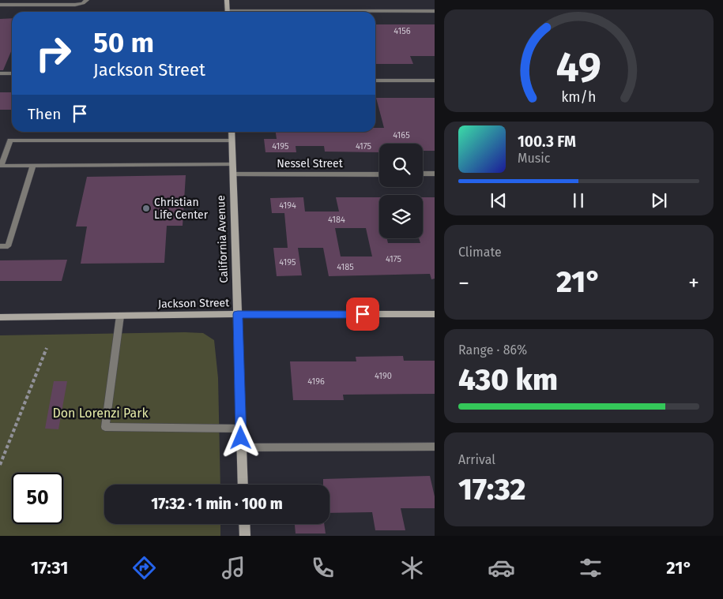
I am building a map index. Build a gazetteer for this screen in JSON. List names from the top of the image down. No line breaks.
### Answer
{"streets":{"main road":["California Avenue","Jackson Street"],"street":["Nessel Street"]},"crossings":[["Nessel Street","California Avenue"],["California Avenue","Jackson Street"]],"parks":["Don Lorenzi Park"],"places":["Christian Life Center"],"house_numbers":["4156","4165","4195","4175","4194","4184","4175","4195","4185","4190","4196"],"page":{"turn":["50 m","Jackson Street"],"then":"Then","song":["100.3 FM","Music"],"tile":["Climate",["Range · 86%","430 km"],["Arrival","17:32"]],"heat":["−","21°","+"],"limit":"50","trip":"17:32 · 1 min · 100 m","tabs":["17:31","21°"],"gauge":["49","km/h"]}}
